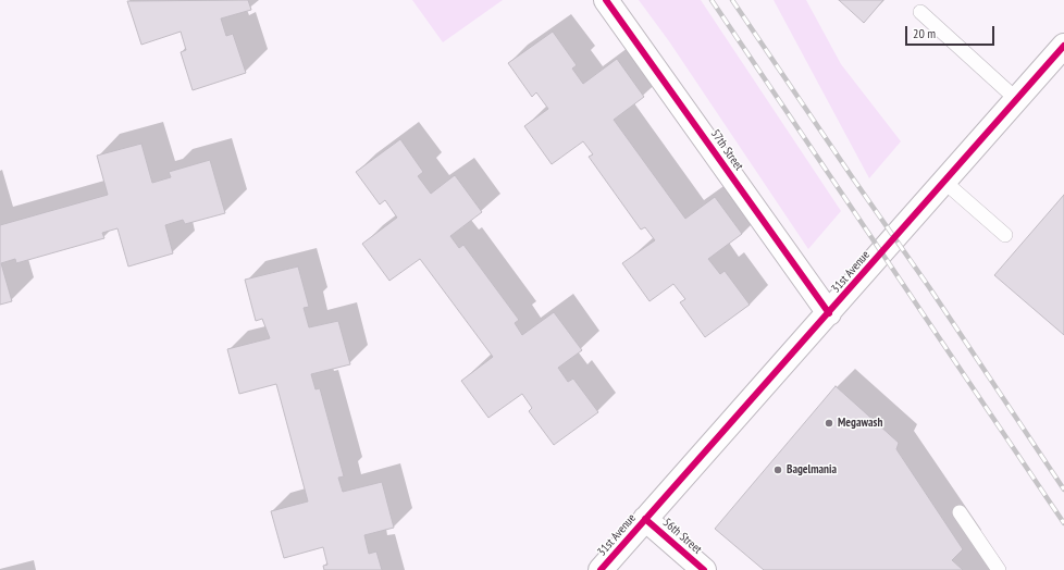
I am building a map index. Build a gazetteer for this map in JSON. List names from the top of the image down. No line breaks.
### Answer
{"streets":{"street":["57th Street","31st Avenue","56th Street"]},"crossings":[["57th Street","31st Avenue"],["31st Avenue","56th Street"]],"places":["Megawash","Bagelmania"],"scale_bar":"20 m"}
